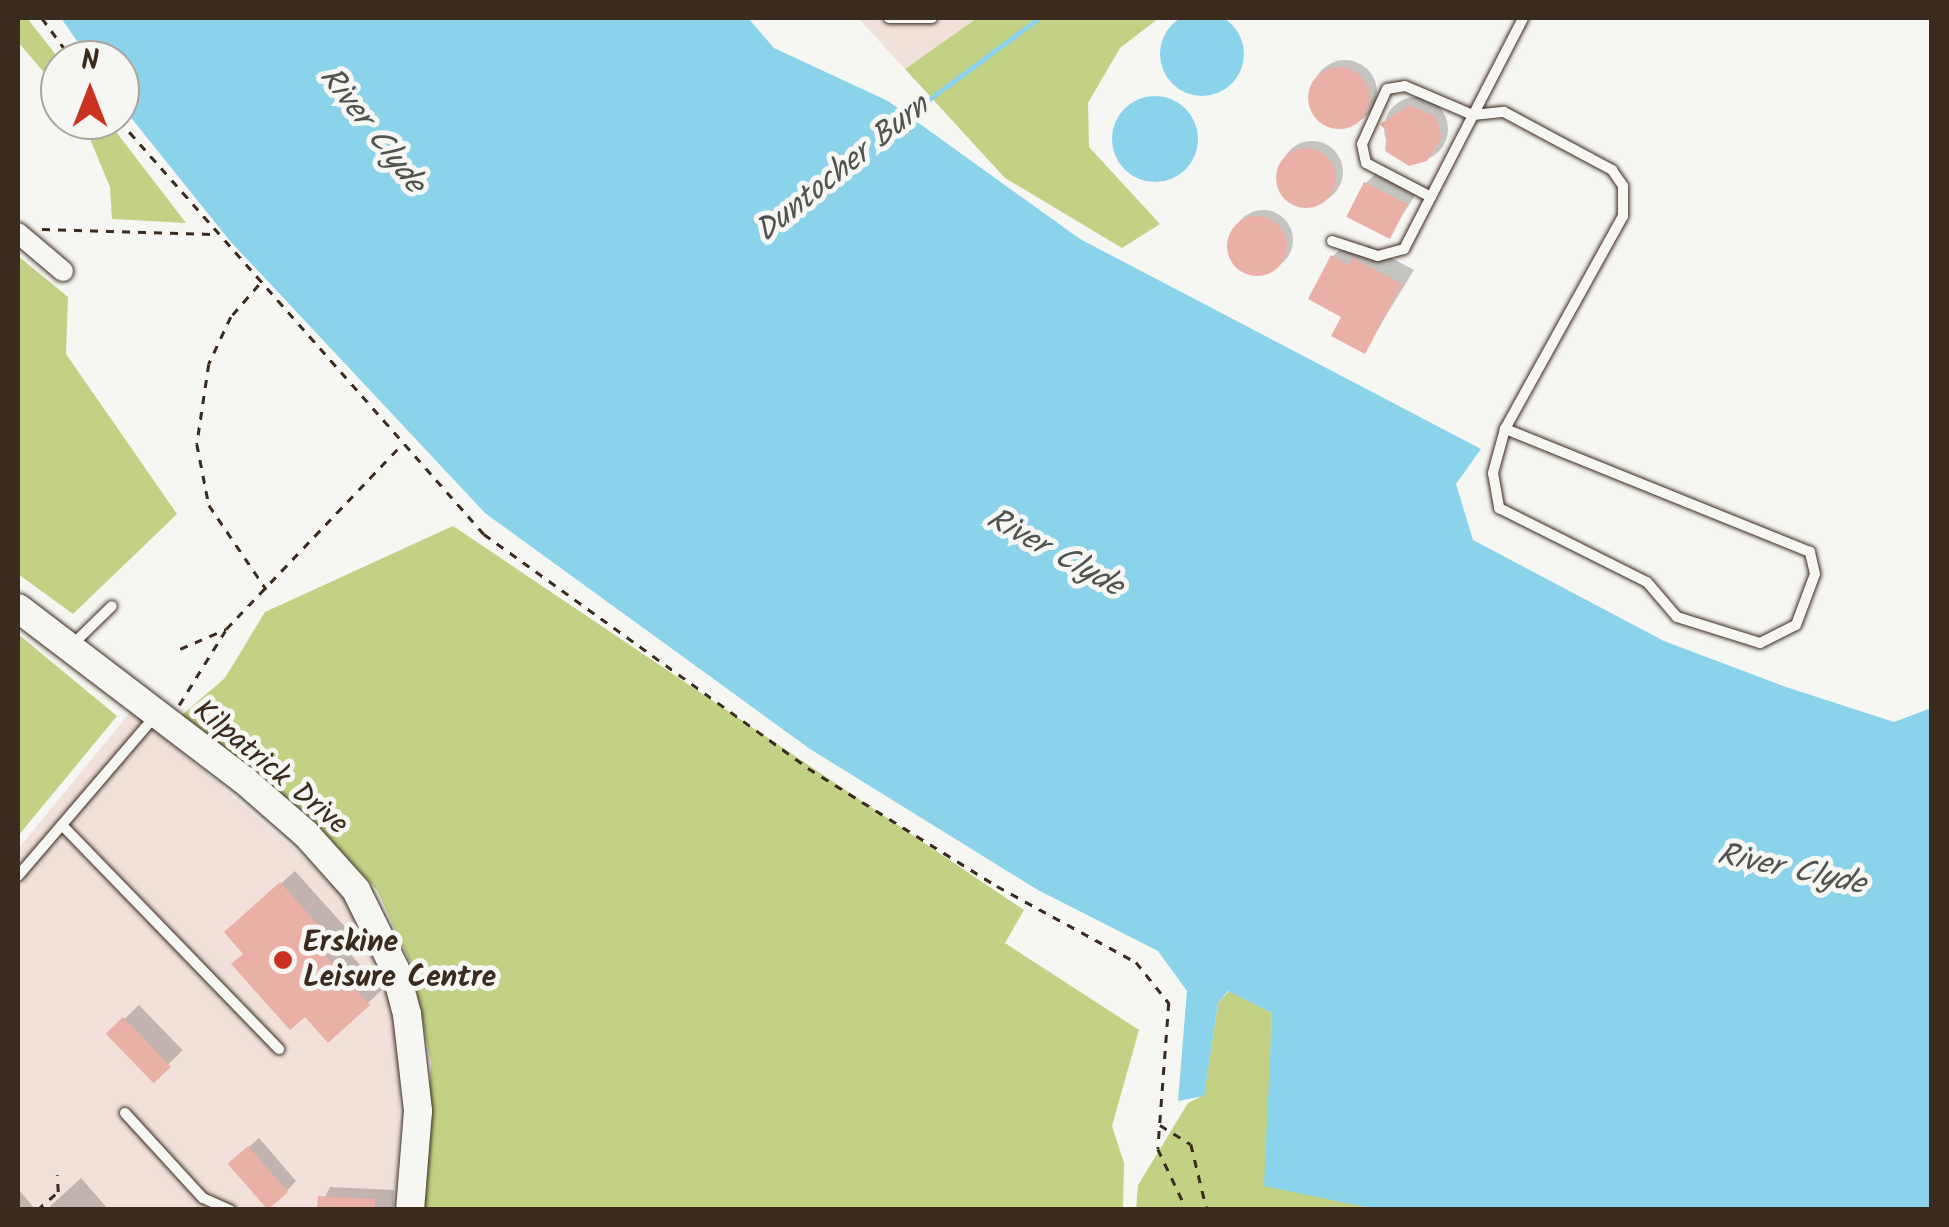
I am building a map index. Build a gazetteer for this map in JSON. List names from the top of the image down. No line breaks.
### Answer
{"streets":{"street":["Kilpatrick Drive"]},"water":["River Clyde","Duntocher Burn"],"places":["Erskine Leisure Centre"],"north":"top"}
